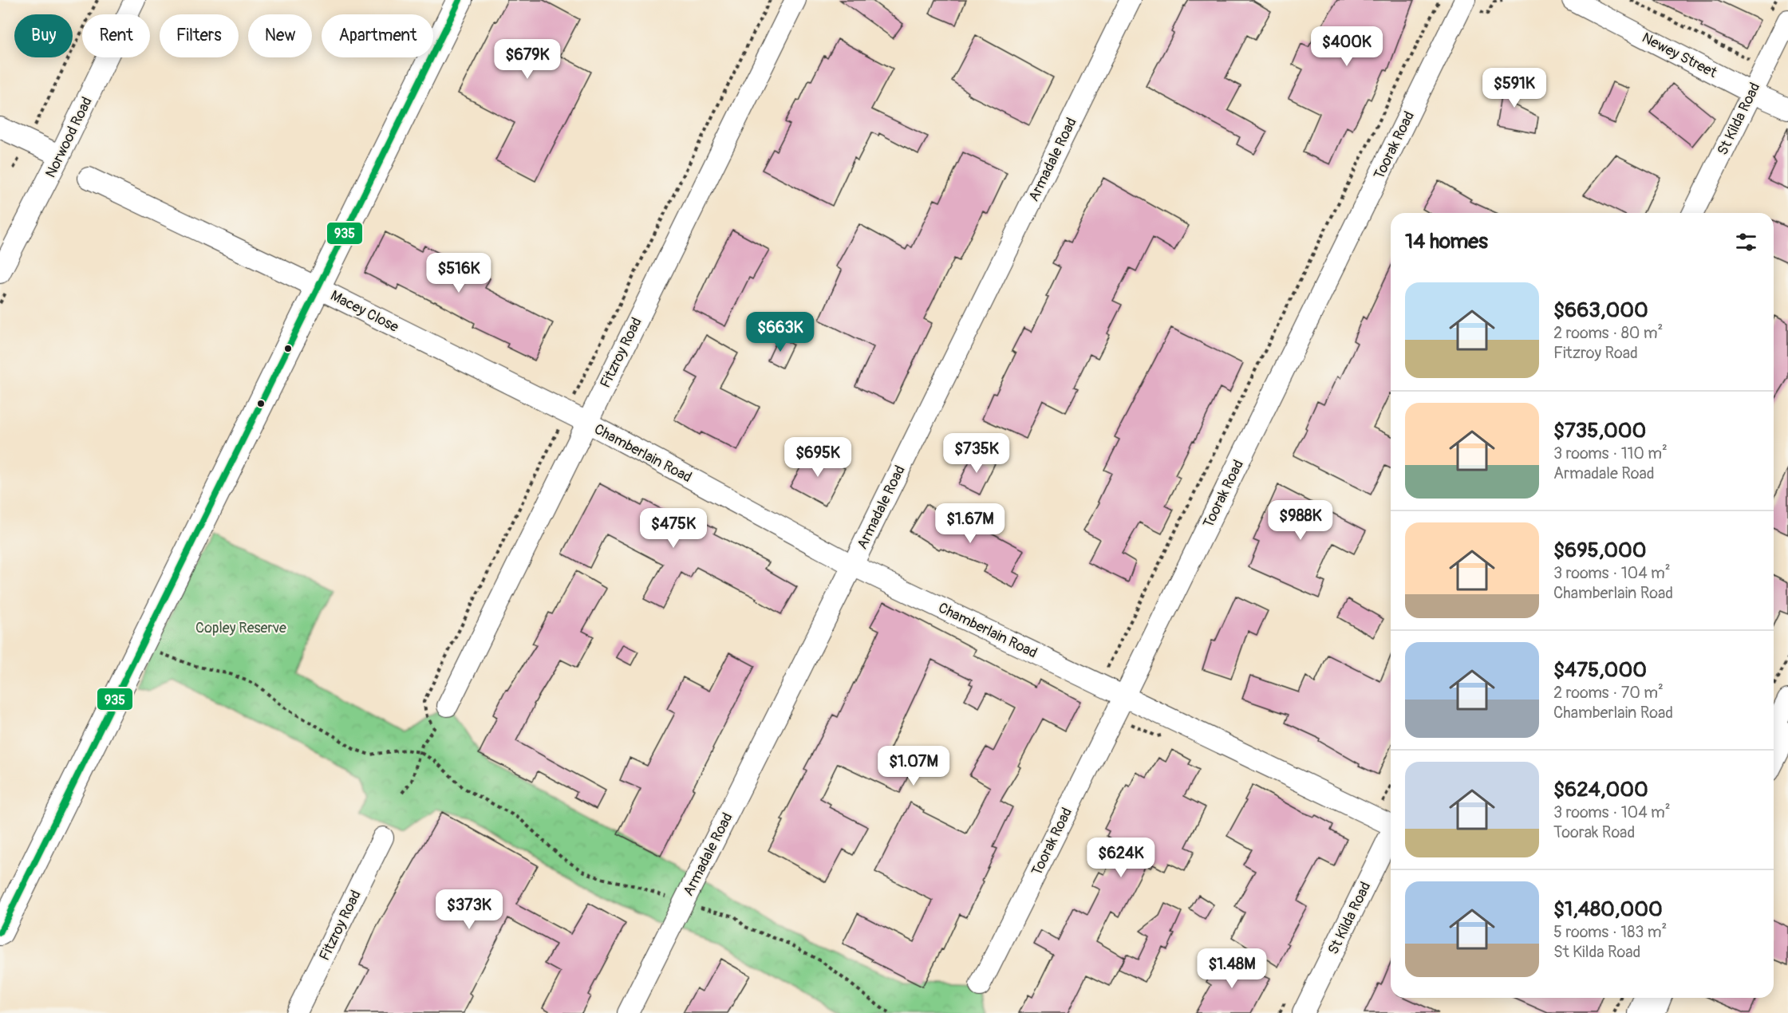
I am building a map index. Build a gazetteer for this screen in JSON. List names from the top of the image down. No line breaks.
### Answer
{"streets":{"street":["Newey Street","St Kilda Road","Norwood Road","Toorak Road","Armadale Road","Macey Close","Fitzroy Road","Chamberlain Road"]},"crossings":[["Newey Street","St Kilda Road"],["Toorak Road","Chamberlain Road"],["Armadale Road","Chamberlain Road"],["Macey Close","Fitzroy Road"],["Macey Close","Chamberlain Road"],["Fitzroy Road","Chamberlain Road"]],"parks":["Copley Reserve"],"lines":["transit line 935"],"page":{"chip":["Buy","Rent","Filters","New","Apartment"],"price":["$400K","$679K","$591K","$516K","$663K","$735K","$695K","$988K","$1.67M","$475K","$1.07M","$624K","$373K","$1.48M"],"heading":"14 homes","list":[{"name":"$663,000","note":"2 rooms · 80 m² · Fitzroy Road"},{"name":"$735,000","note":"3 rooms · 110 m² · Armadale Road"},{"name":"$695,000","note":"3 rooms · 104 m² · Chamberlain Road"},{"name":"$475,000","note":"2 rooms · 70 m² · Chamberlain Road"},{"name":"$624,000","note":"3 rooms · 104 m² · Toorak Road"},{"name":"$1,480,000","note":"5 rooms · 183 m² · St Kilda Road"}]}}
